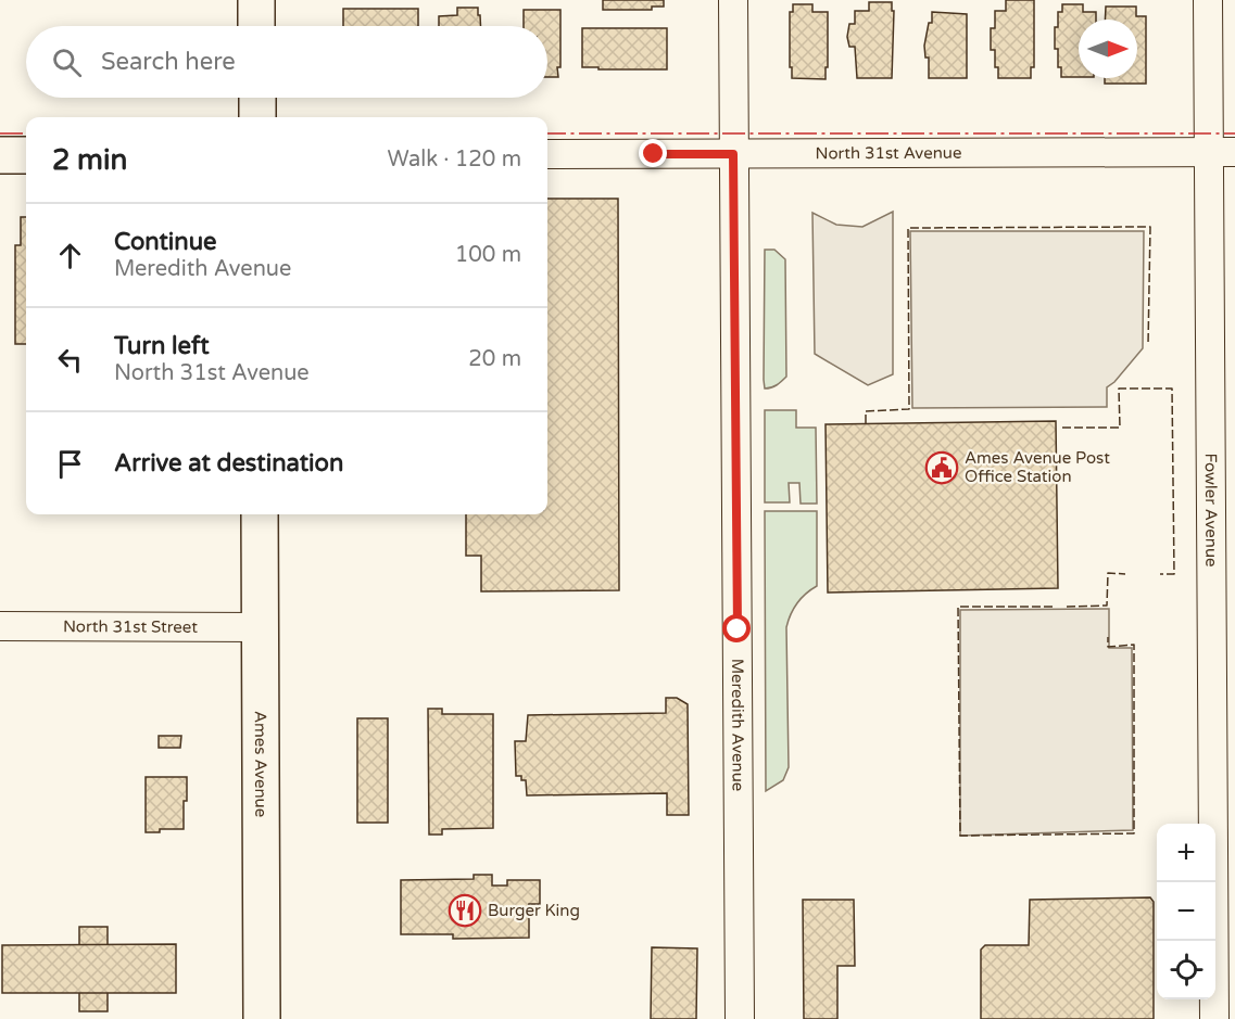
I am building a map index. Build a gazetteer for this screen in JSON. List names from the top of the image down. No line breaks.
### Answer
{"streets":{"main road":["Ames Avenue"],"street":["North 31st Avenue","Fowler Avenue","North 31st Street","Meredith Avenue"]},"crossings":[["North 31st Avenue","Fowler Avenue"],["North 31st Avenue","Meredith Avenue"],["North 31st Street","Ames Avenue"]],"places":{"public building":["Ames Avenue Post Office Station"],"restaurant":["Burger King"]},"north":"right","page":{"search":"Search here","heading":["2 min","Walk · 120 m"],"list":[["Continue","Meredith Avenue","100 m"],["Turn left","North 31st Avenue","20 m"],"Arrive at destination"],"map_buttons":["+","−"]}}
